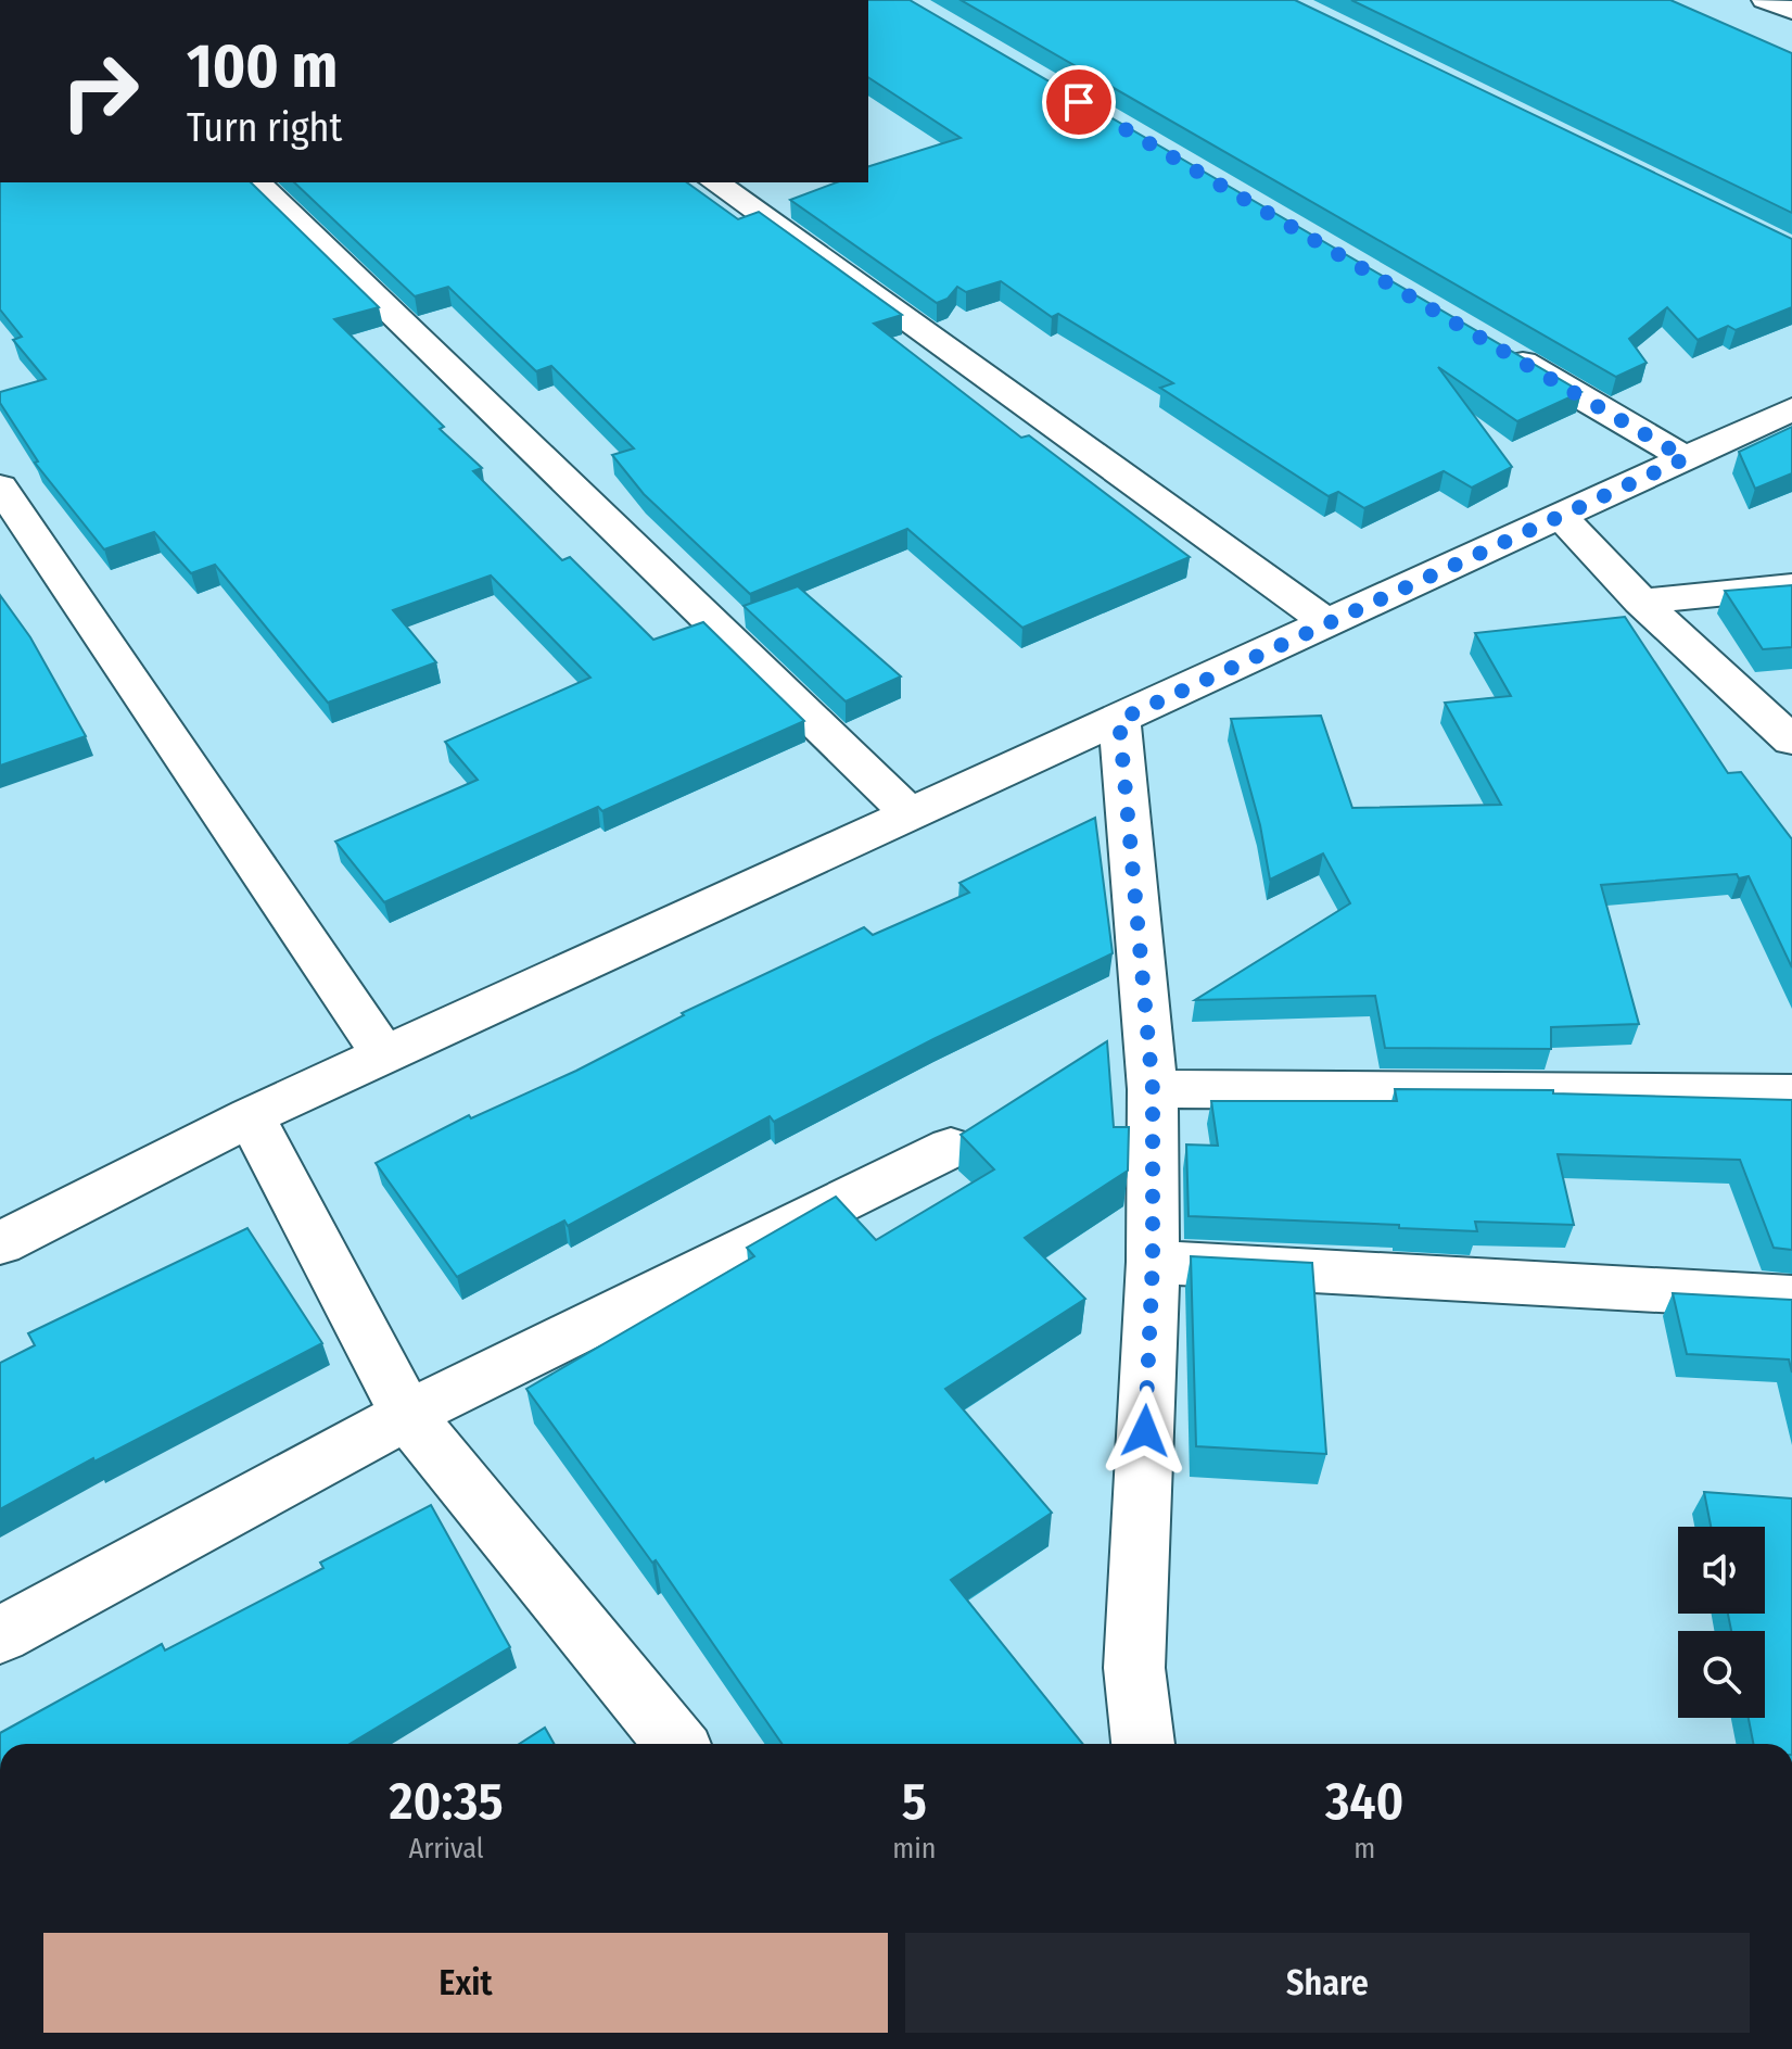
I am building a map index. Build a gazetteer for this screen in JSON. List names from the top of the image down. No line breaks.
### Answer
{"page":{"turn":["100 m","Turn right"],"eta":["20:35","Arrival","5","min","340","m"],"buttons":["Exit","Share"]}}
